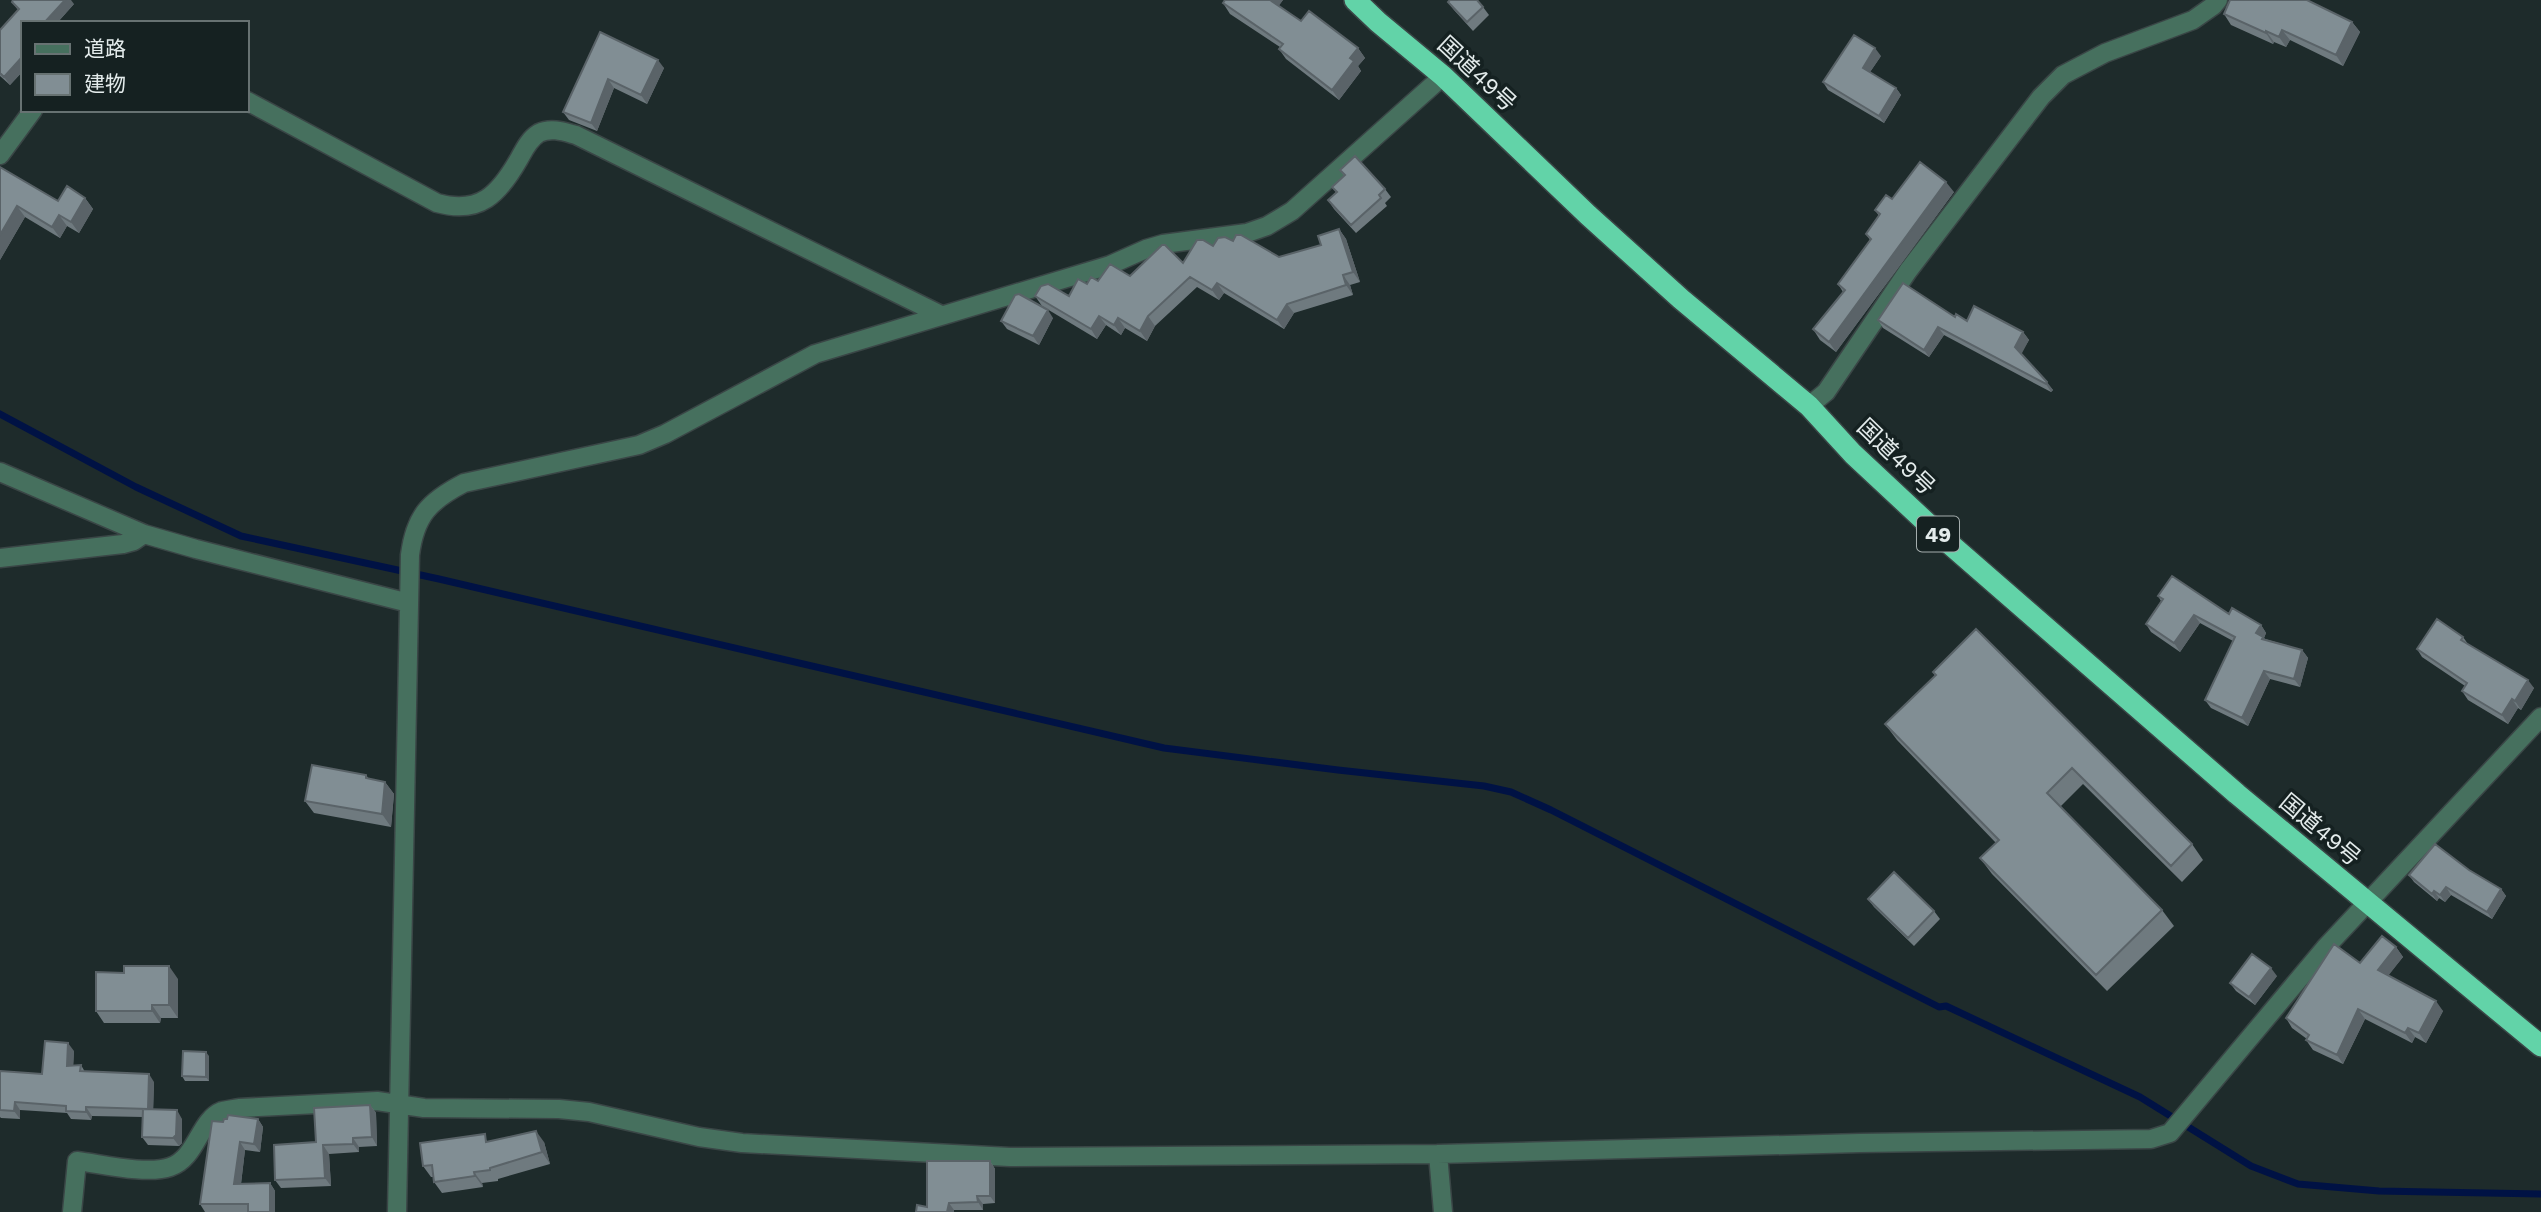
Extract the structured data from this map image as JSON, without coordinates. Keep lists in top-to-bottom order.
{
  "streets": {
    "highway": ["国道49号", "49"]
  },
  "legend": ["道路", "建物"]
}
